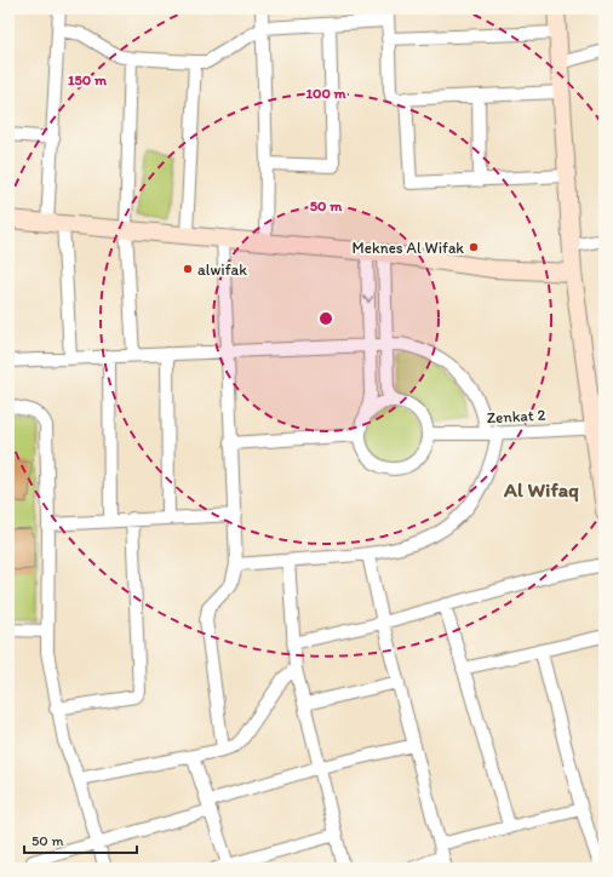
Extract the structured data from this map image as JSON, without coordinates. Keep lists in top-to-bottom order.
{
  "streets": {
    "street": ["Zenkat 2"]
  },
  "districts": ["Al Wifaq"],
  "places": ["Meknes Al Wifak", "alwifak"],
  "scale_bar": "50 m",
  "rings": ["150 m", "100 m", "50 m"]
}
